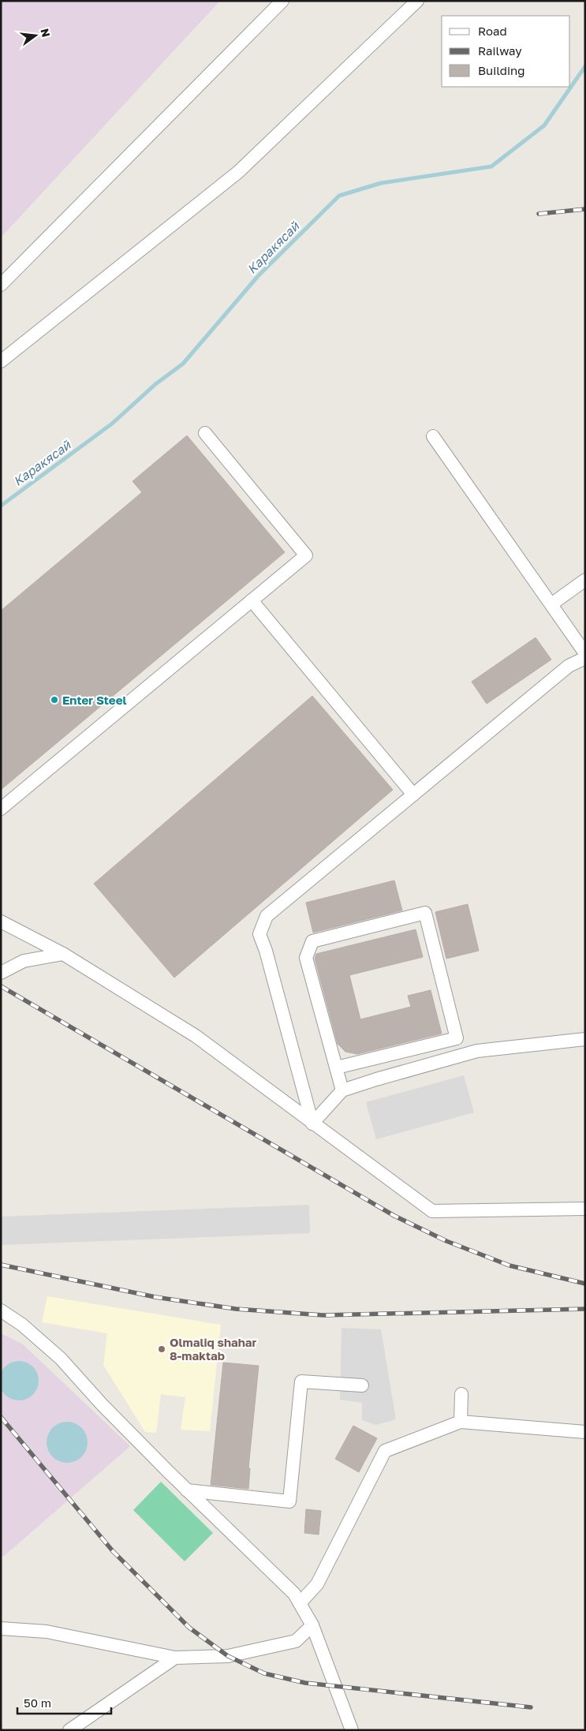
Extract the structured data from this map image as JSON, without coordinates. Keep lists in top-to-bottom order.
{
  "water": ["Каракясай"],
  "places": ["Enter Steel", "Olmaliq shahar 8-maktab"],
  "legend": ["Road", "Railway", "Building"],
  "scale_bar": "50 m",
  "north": "right"
}
